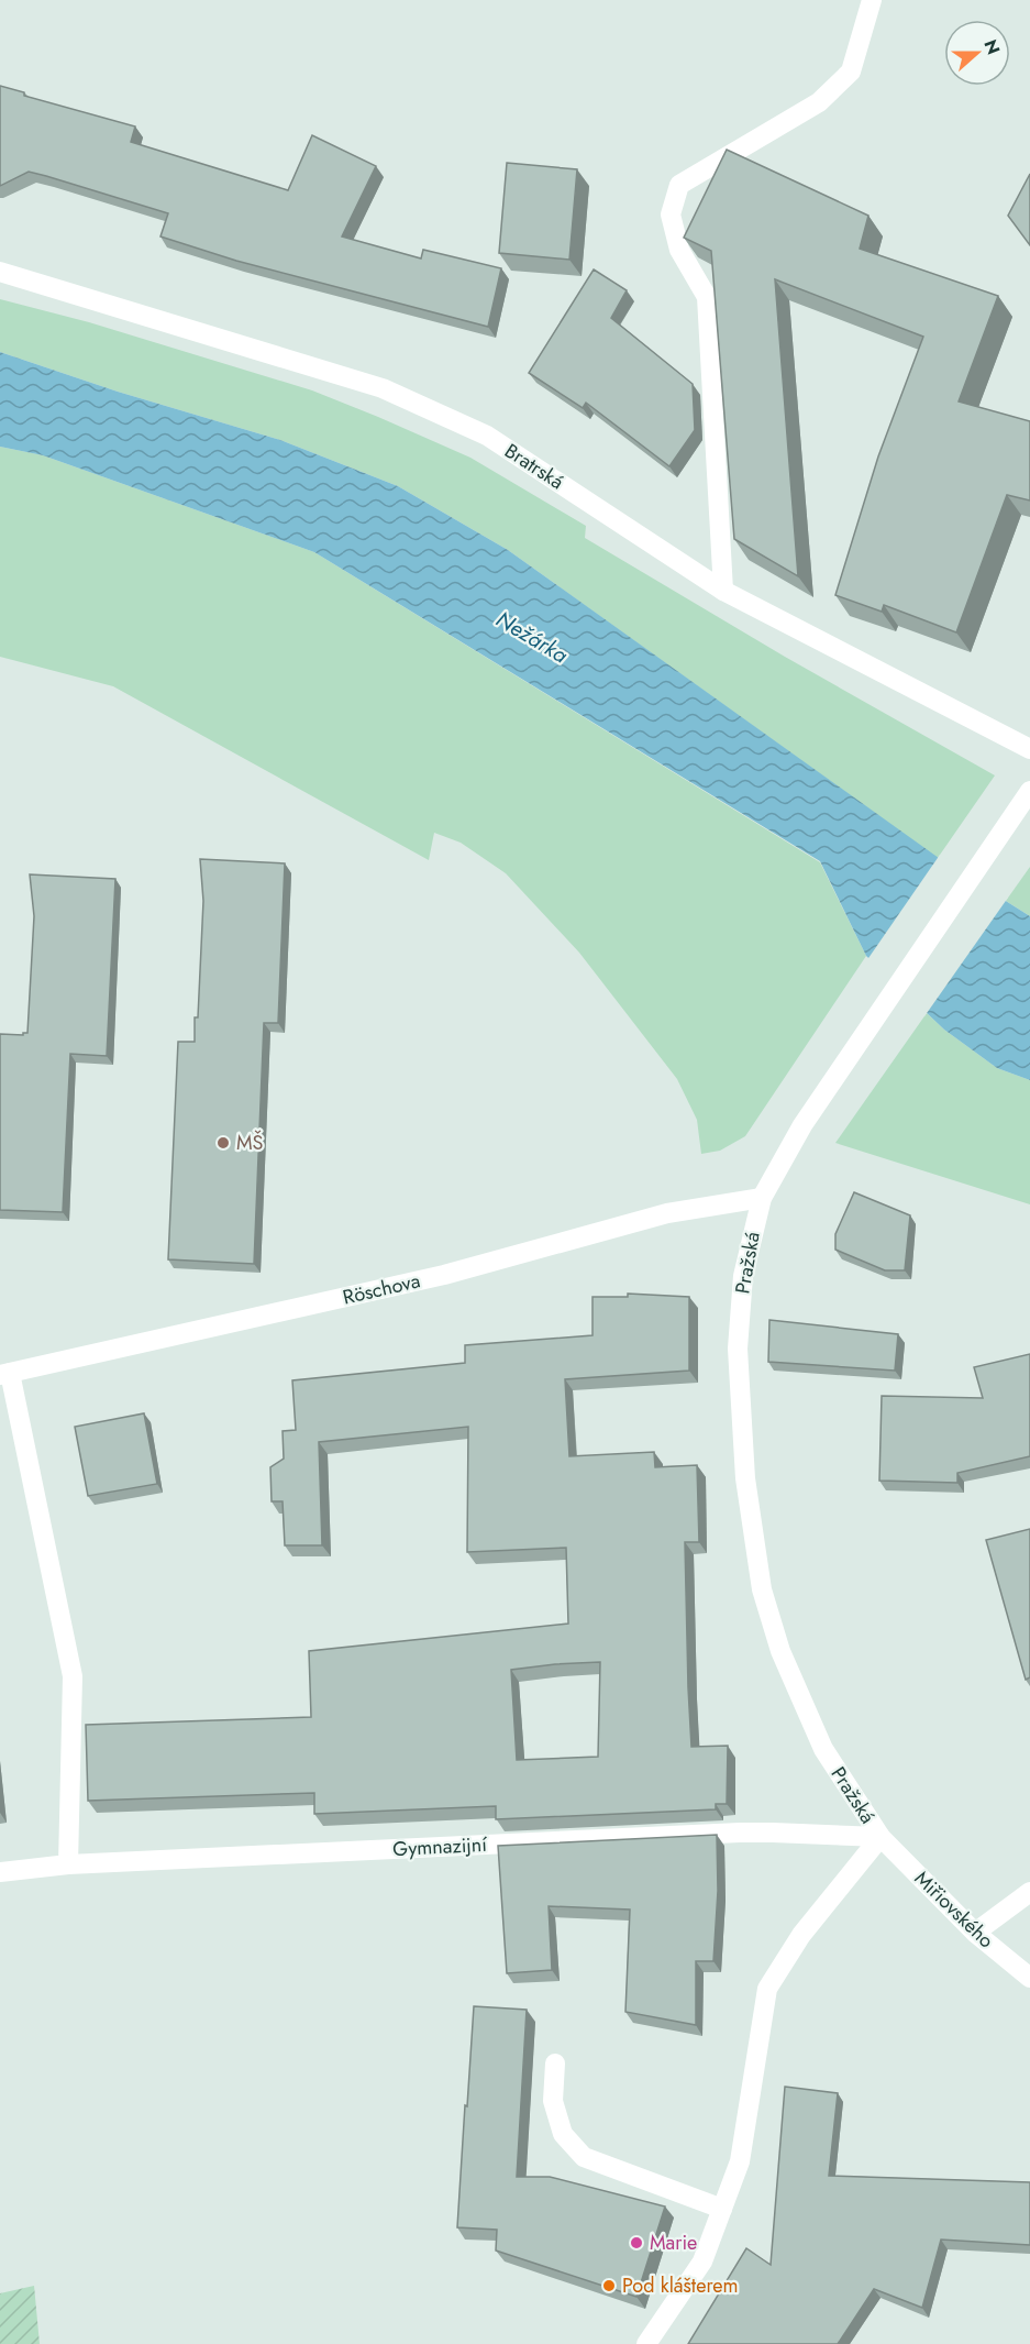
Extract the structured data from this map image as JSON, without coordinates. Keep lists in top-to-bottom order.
{
  "streets": {
    "street": [
      "Bratrská",
      "Pražská",
      "Röschova",
      "Gymnazijní",
      "Miřiovského"
    ]
  },
  "crossings": [
    ["Pražská", "Röschova"],
    ["Pražská", "Gymnazijní"],
    ["Pražská", "Miřiovského"],
    ["Gymnazijní", "Miřiovského"]
  ],
  "water": ["Nežárka"],
  "places": ["MŠ", "Marie", "Pod klášterem"],
  "north": "right"
}
